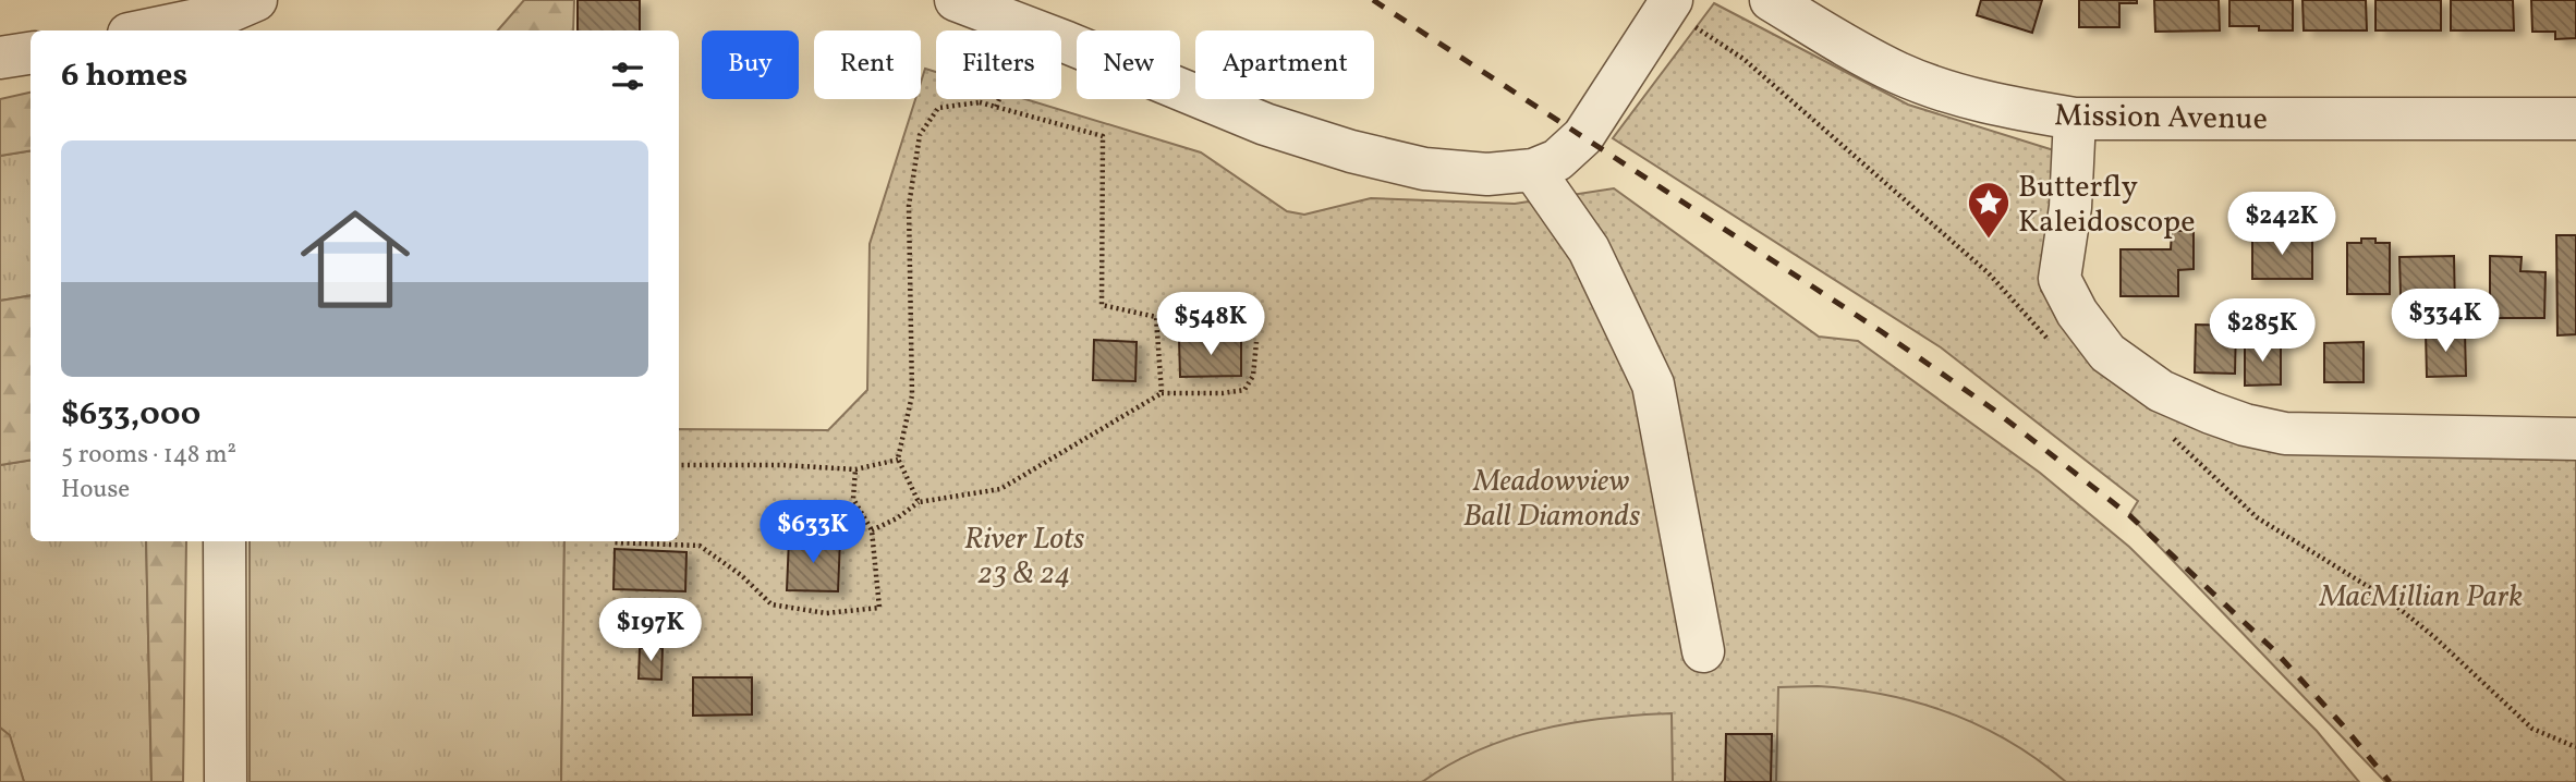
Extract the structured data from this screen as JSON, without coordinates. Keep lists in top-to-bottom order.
{
  "streets": {
    "street": ["Mission Avenue"]
  },
  "parks": ["Meadowview Ball Diamonds", "River Lots 23 & 24", "MacMillian Park"],
  "places": {
    "place": ["Butterfly Kaleidoscope"]
  },
  "page": {
    "chip": [
      "Buy",
      "Rent",
      "Filters",
      "New",
      "Apartment"
    ],
    "heading": "6 homes",
    "list": [
      {
        "name": "$633,000",
        "note": "5 rooms · 148 m² · House"
      }
    ],
    "price": [
      "$242K",
      "$334K",
      "$548K",
      "$285K",
      "$633K",
      "$197K"
    ]
  }
}
